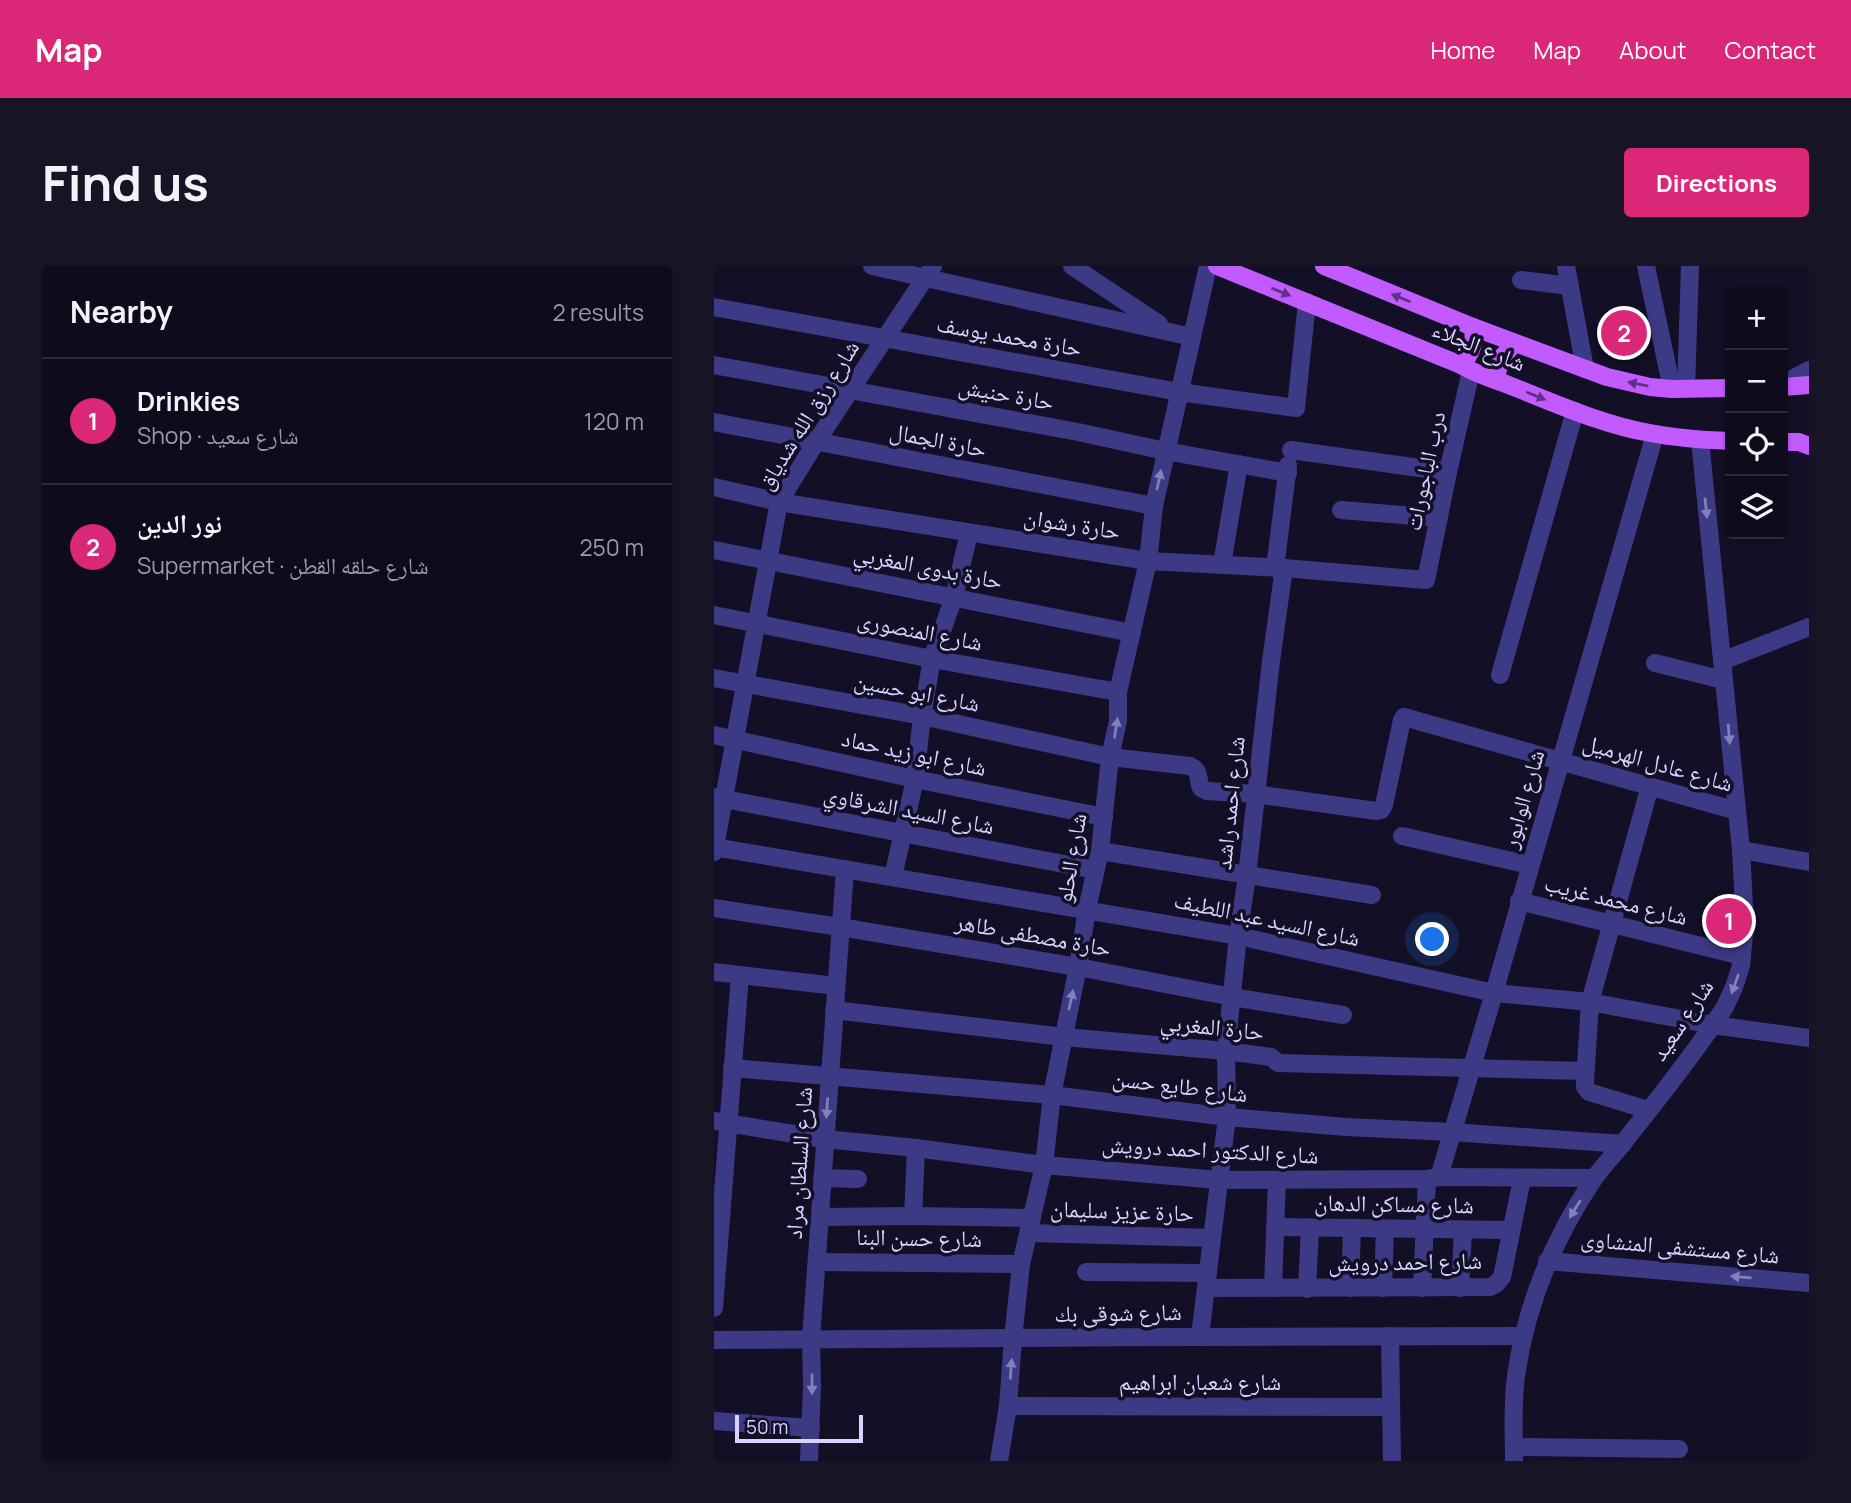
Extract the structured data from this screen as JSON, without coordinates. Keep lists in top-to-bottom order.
{
  "streets": {
    "main road": ["شارع الجلاء"],
    "street": [
      "حارة محمد يوسف",
      "حارة حنيش",
      "شارع رزق الله شدياق",
      "حارة الجمال",
      "درب الباجورات",
      "حارة رشوان",
      "حارة بدوى المغربي",
      "شارع المنصورى",
      "شارع ابو حسين",
      "شارع ابو زيد حماد",
      "شارع عادل الهرميل",
      "شارع الوابور",
      "شارع احمد راشد",
      "شارع السيد الشرقاوي",
      "شارع الحلو",
      "شارع محمد غريب",
      "شارع السيد عبد اللطيف",
      "حارة مصطفى طاهر",
      "شارع سعيد",
      "حارة المغربي",
      "شارع طايع حسن",
      "شارع الدكتور احمد درويش",
      "شارع السلطان مراد",
      "شارع مساكن الدهان",
      "حارة عزيز سليمان",
      "شارع حسن البنا",
      "شارع مستشفى المنشاوى",
      "شارع احمد درويش",
      "شارع شوقى بك",
      "شارع شعبان ابراهيم"
    ]
  },
  "crossings": [
    ["حارة محمد يوسف", "شارع الجلاء"],
    ["حارة محمد يوسف", "شارع رزق الله شدياق"],
    ["حارة محمد يوسف", "شارع الحلو"],
    ["شارع الجلاء", "درب الباجورات"],
    ["شارع الجلاء", "شارع الوابور"],
    ["شارع الجلاء", "شارع سعيد"],
    ["حارة حنيش", "شارع رزق الله شدياق"],
    ["حارة حنيش", "درب الباجورات"],
    ["حارة حنيش", "شارع احمد راشد"],
    ["حارة حنيش", "شارع الحلو"],
    ["شارع رزق الله شدياق", "حارة الجمال"],
    ["شارع رزق الله شدياق", "حارة رشوان"],
    ["شارع رزق الله شدياق", "حارة بدوى المغربي"],
    ["شارع رزق الله شدياق", "شارع المنصورى"],
    ["شارع رزق الله شدياق", "شارع ابو حسين"],
    ["شارع رزق الله شدياق", "شارع ابو زيد حماد"],
    ["شارع رزق الله شدياق", "شارع السيد الشرقاوي"],
    ["شارع رزق الله شدياق", "شارع السيد عبد اللطيف"],
    ["حارة الجمال", "شارع الحلو"],
    ["درب الباجورات", "حارة رشوان"],
    ["حارة رشوان", "شارع احمد راشد"],
    ["حارة رشوان", "شارع الحلو"],
    ["حارة بدوى المغربي", "شارع الحلو"],
    ["شارع المنصورى", "شارع الحلو"],
    ["شارع ابو حسين", "شارع عادل الهرميل"],
    ["شارع ابو حسين", "شارع احمد راشد"],
    ["شارع ابو حسين", "شارع الحلو"],
    ["شارع ابو زيد حماد", "شارع الحلو"],
    ["شارع عادل الهرميل", "شارع الوابور"],
    ["شارع عادل الهرميل", "شارع احمد راشد"],
    ["شارع عادل الهرميل", "شارع سعيد"],
    ["شارع الوابور", "شارع محمد غريب"],
    ["شارع الوابور", "شارع السيد عبد اللطيف"],
    ["شارع الوابور", "حارة المغربي"],
    ["شارع الوابور", "شارع طايع حسن"],
    ["شارع الوابور", "شارع الدكتور احمد درويش"],
    ["شارع الوابور", "شارع مساكن الدهان"],
    ["شارع الوابور", "شارع احمد درويش"],
    ["شارع احمد راشد", "شارع السيد عبد اللطيف"],
    ["شارع احمد راشد", "حارة مصطفى طاهر"],
    ["شارع احمد راشد", "حارة المغربي"],
    ["شارع احمد راشد", "شارع طايع حسن"],
    ["شارع احمد راشد", "شارع الدكتور احمد درويش"],
    ["شارع احمد راشد", "حارة عزيز سليمان"],
    ["شارع احمد راشد", "شارع احمد درويش"],
    ["شارع احمد راشد", "شارع شوقى بك"],
    ["شارع السيد الشرقاوي", "شارع الحلو"],
    ["شارع الحلو", "شارع السيد عبد اللطيف"],
    ["شارع الحلو", "حارة مصطفى طاهر"],
    ["شارع الحلو", "حارة المغربي"],
    ["شارع الحلو", "شارع طايع حسن"],
    ["شارع الحلو", "شارع الدكتور احمد درويش"],
    ["شارع الحلو", "حارة عزيز سليمان"],
    ["شارع الحلو", "شارع حسن البنا"],
    ["شارع الحلو", "شارع شوقى بك"],
    ["شارع الحلو", "شارع شعبان ابراهيم"],
    ["شارع محمد غريب", "شارع سعيد"],
    ["شارع السيد عبد اللطيف", "شارع سعيد"],
    ["شارع السيد عبد اللطيف", "شارع السلطان مراد"],
    ["حارة مصطفى طاهر", "شارع السلطان مراد"],
    ["شارع سعيد", "شارع طايع حسن"],
    ["شارع سعيد", "شارع الدكتور احمد درويش"],
    ["شارع سعيد", "شارع مستشفى المنشاوى"],
    ["شارع سعيد", "شارع شوقى بك"],
    ["حارة المغربي", "شارع السلطان مراد"],
    ["شارع طايع حسن", "شارع السلطان مراد"],
    ["شارع الدكتور احمد درويش", "شارع السلطان مراد"],
    ["شارع الدكتور احمد درويش", "شارع احمد درويش"],
    ["شارع السلطان مراد", "حارة عزيز سليمان"],
    ["شارع السلطان مراد", "شارع حسن البنا"],
    ["شارع السلطان مراد", "شارع شوقى بك"],
    ["شارع مساكن الدهان", "شارع احمد درويش"]
  ],
  "one_way": ["شارع سعيد", "شارع مستشفى المنشاوى"],
  "scale_bar": "50 m",
  "page": {
    "header": "Map",
    "nav": [
      "Home",
      "Map",
      "About",
      "Contact"
    ],
    "buttons": "Directions",
    "title": "Find us",
    "heading": ["Nearby", "2 results"],
    "map_buttons": ["+", "−"],
    "pins": ["2", "1"],
    "list": [
      {
        "mark": "1",
        "name": "Drinkies",
        "note": "Shop · شارع سعيد",
        "value": "120 m"
      },
      {
        "mark": "2",
        "name": "نور الدين",
        "note": "Supermarket · شارع حلقه القطن",
        "value": "250 m"
      }
    ],
    "scale": "50 m"
  }
}
